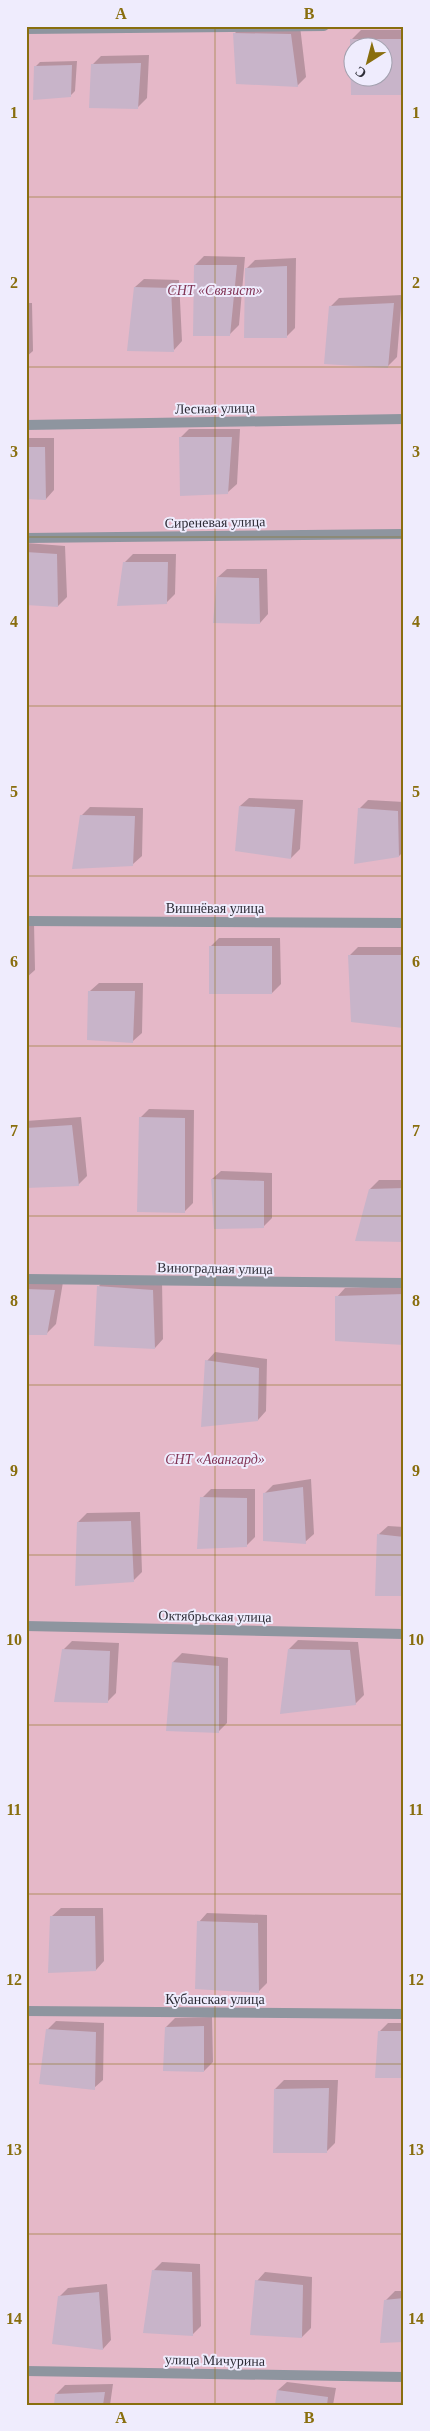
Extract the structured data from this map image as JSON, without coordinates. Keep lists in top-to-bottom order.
{
  "streets": {
    "street": [
      "Лесная улица",
      "Сиреневая улица",
      "Вишнёвая улица",
      "Виноградная улица",
      "Октябрьская улица",
      "Кубанская улица",
      "улица Мичурина"
    ]
  },
  "parks": ["СНТ «Связист»", "СНТ «Авангард»"],
  "north": "bottom left",
  "grid": {
    "columns": ["A", "B"],
    "rows": [
      "1",
      "2",
      "3",
      "4",
      "5",
      "6",
      "7",
      "8",
      "9",
      "10",
      "11",
      "12",
      "13",
      "14"
    ]
  }
}
